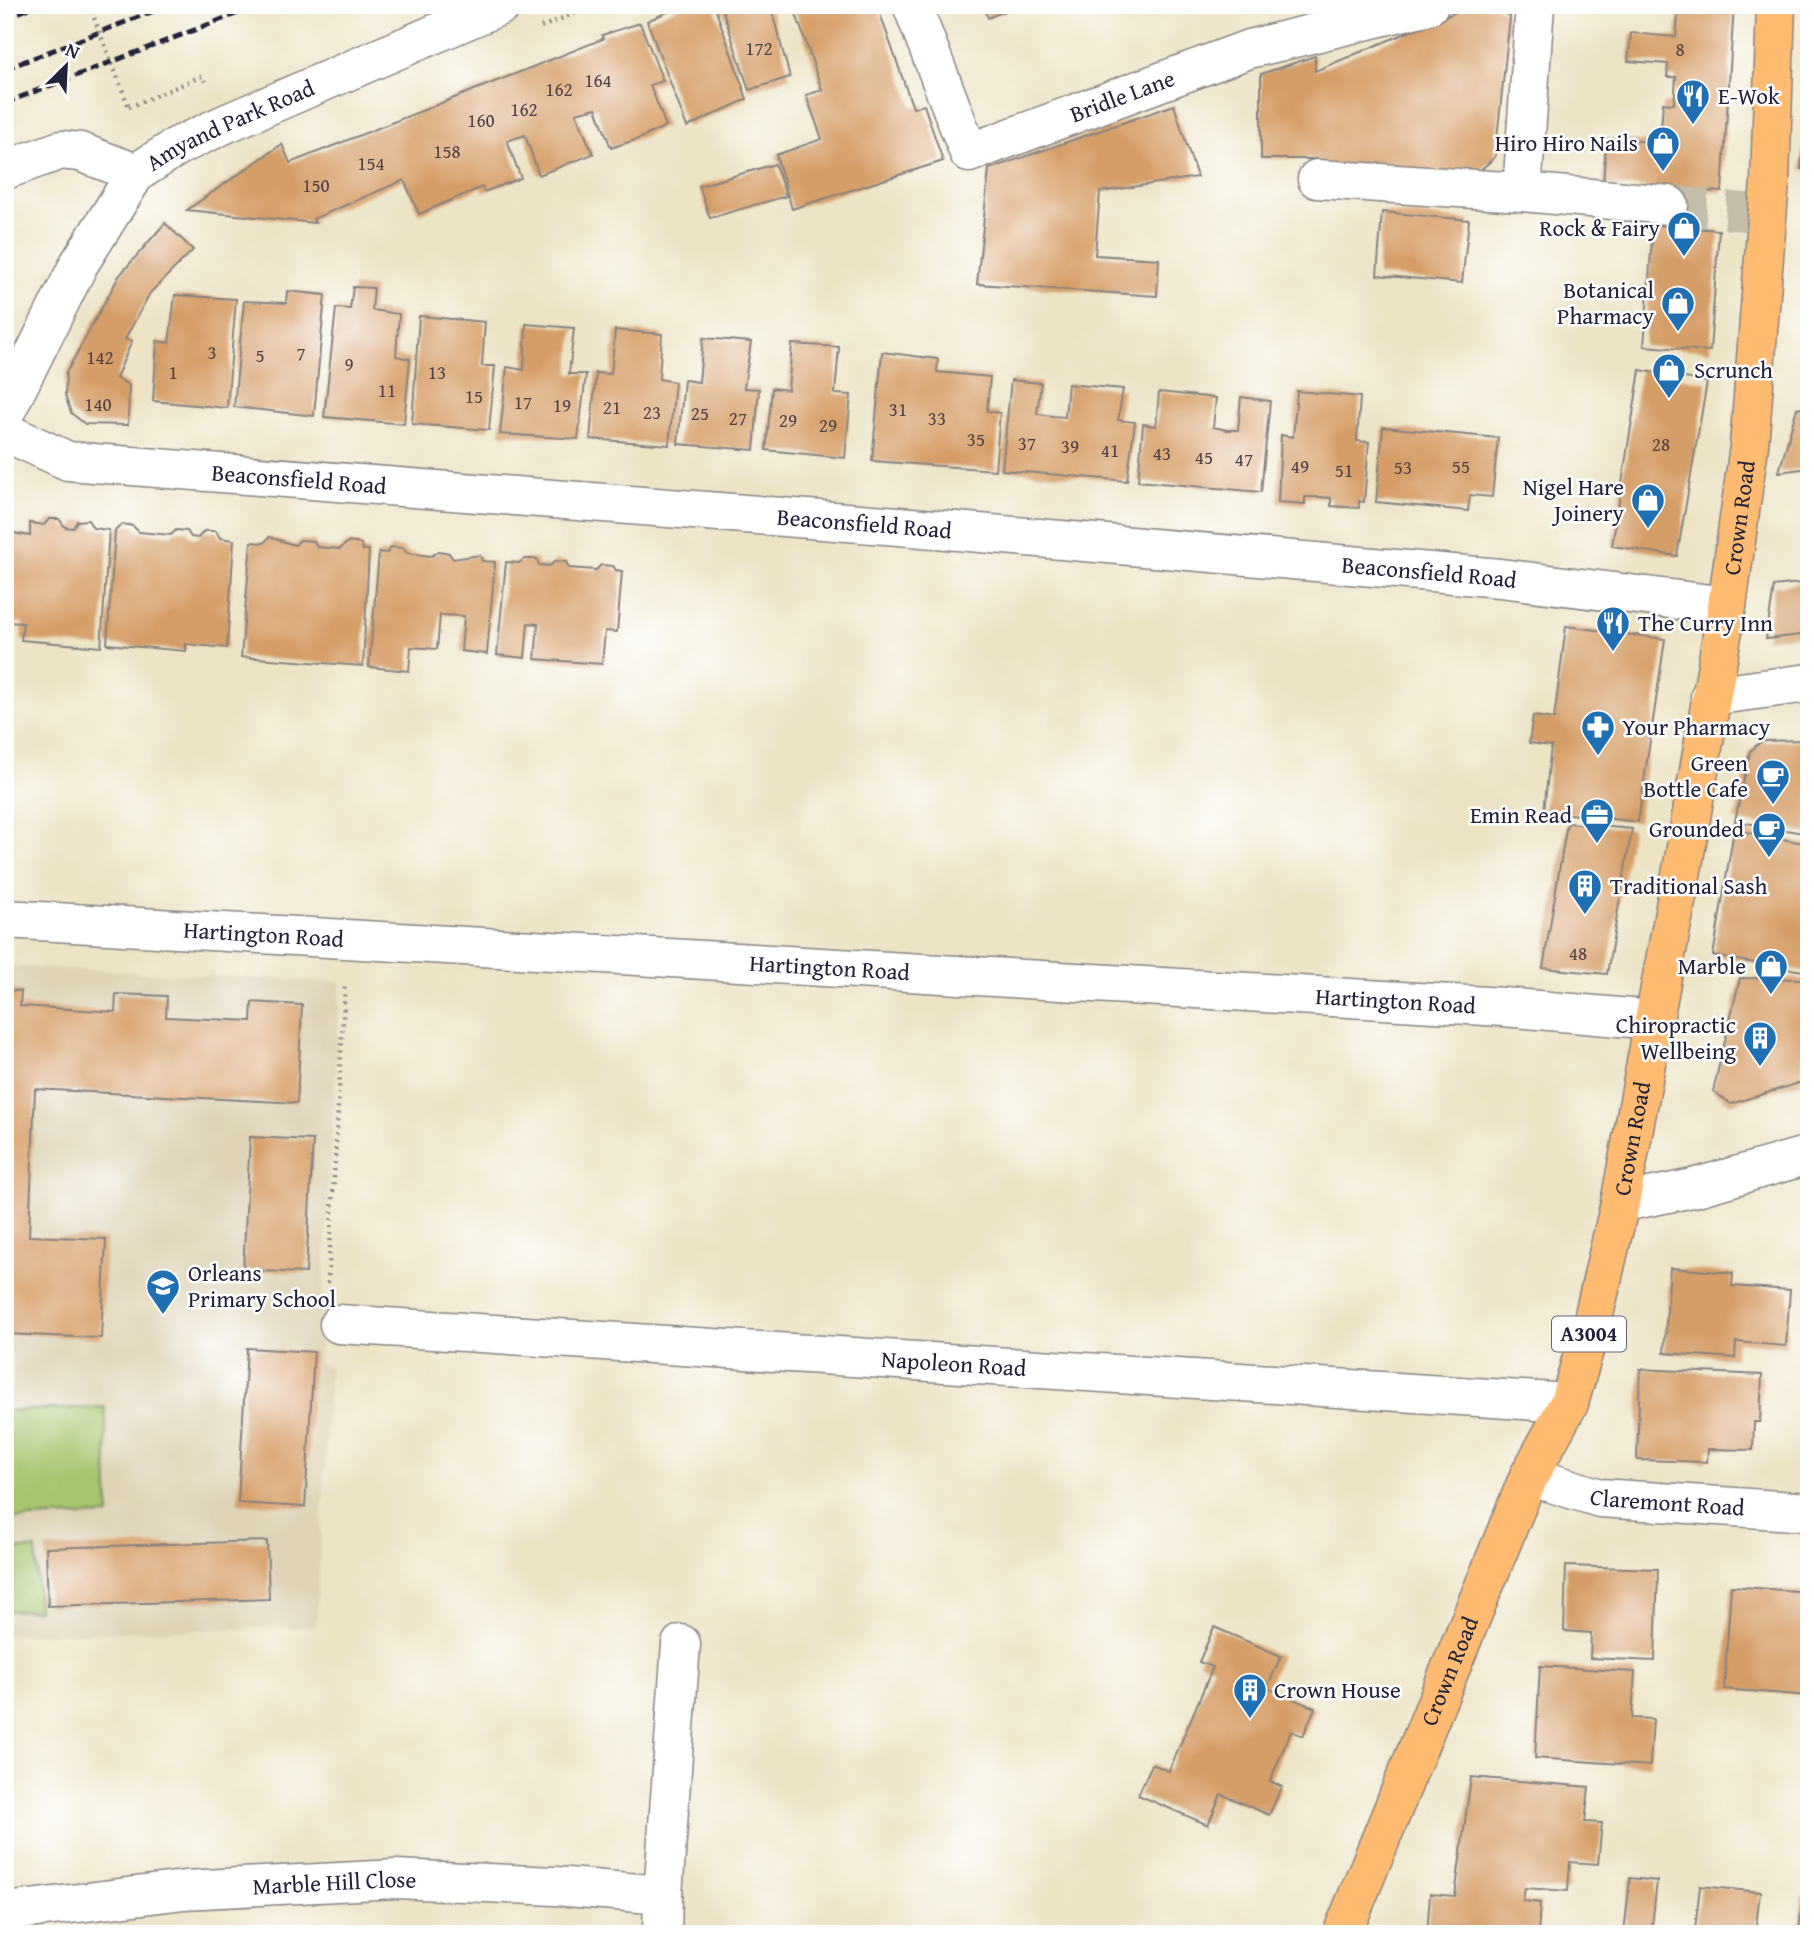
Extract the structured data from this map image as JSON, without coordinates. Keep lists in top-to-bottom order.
{
  "streets": {
    "main road": ["Crown Road", "A3004"],
    "street": [
      "Bridle Lane",
      "Amyand Park Road",
      "Beaconsfield Road",
      "Hartington Road",
      "Napoleon Road",
      "Claremont Road",
      "Marble Hill Close"
    ]
  },
  "crossings": [
    ["Beaconsfield Road", "Crown Road"],
    ["Crown Road", "Hartington Road"],
    ["Crown Road", "Napoleon Road"],
    ["Crown Road", "Claremont Road"]
  ],
  "places": {
    "restaurant": ["E-Wok", "The Curry Inn"],
    "shop": [
      "Hiro Hiro Nails",
      "Rock & Fairy",
      "Botanical Pharmacy",
      "Scrunch",
      "Nigel Hare Joinery",
      "Marble"
    ],
    "pharmacy": ["Your Pharmacy"],
    "cafe": ["Green Bottle Cafe", "Grounded"],
    "office": ["Emin Read"],
    "building": ["Traditional Sash", "Chiropractic Wellbeing", "Crown House"],
    "school or university": ["Orleans Primary School"]
  },
  "house_numbers": [
    "172",
    "8",
    "164",
    "162",
    "162",
    "160",
    "158",
    "154",
    "150",
    "3",
    "7",
    "5",
    "142",
    "9",
    "1",
    "13",
    "11",
    "15",
    "17",
    "140",
    "19",
    "21",
    "31",
    "23",
    "25",
    "27",
    "33",
    "29",
    "29",
    "35",
    "37",
    "28",
    "39",
    "41",
    "43",
    "45",
    "47",
    "49",
    "55",
    "53",
    "51",
    "48"
  ],
  "north": "top right"
}
